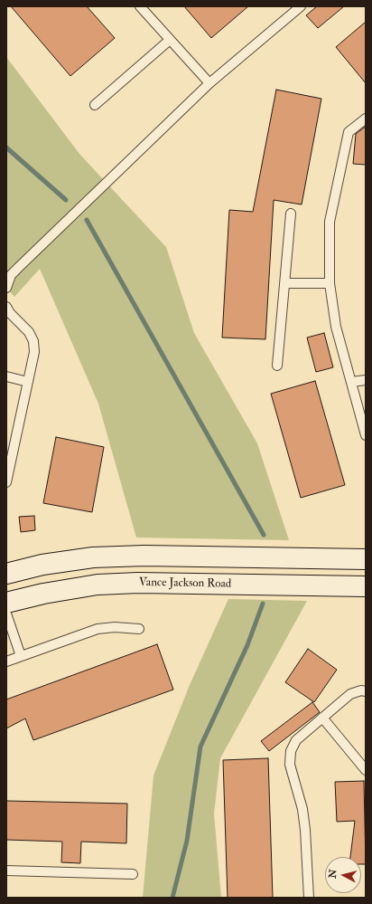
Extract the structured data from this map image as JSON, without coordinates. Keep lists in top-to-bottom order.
{
  "streets": {
    "main road": ["Vance Jackson Road"]
  },
  "north": "left"
}
